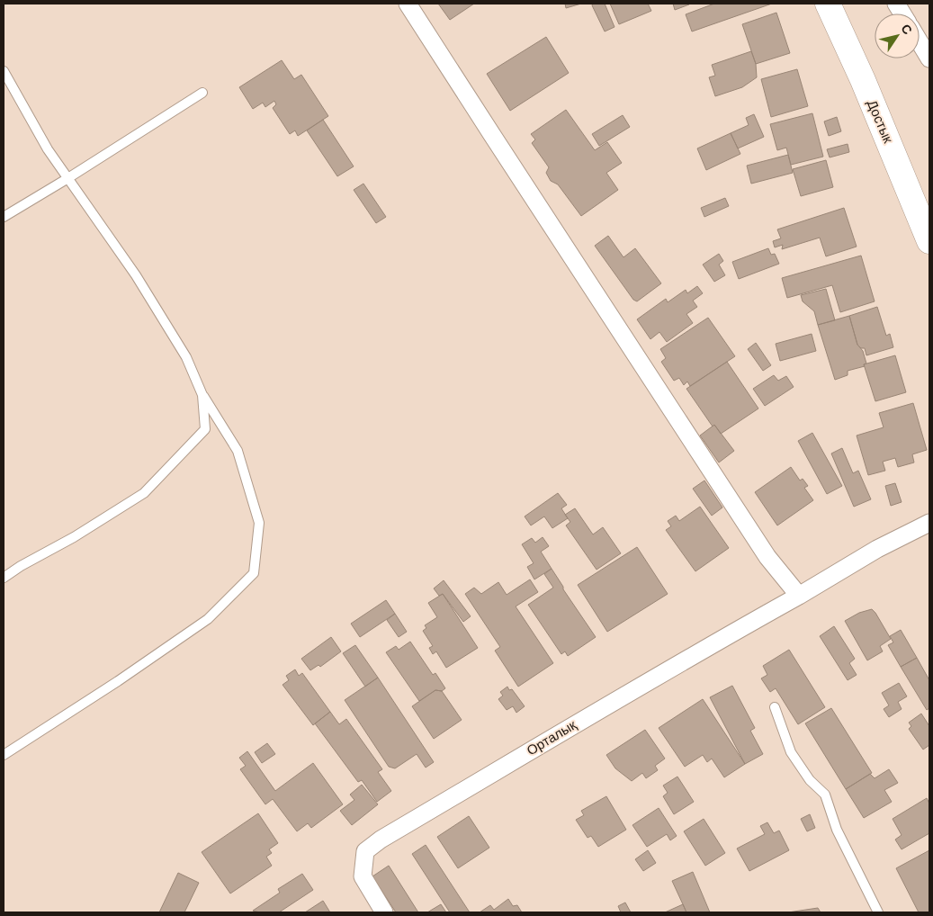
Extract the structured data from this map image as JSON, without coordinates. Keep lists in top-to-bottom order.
{
  "streets": {
    "street": ["Достык", "Орталық"]
  },
  "north": "top right"
}
